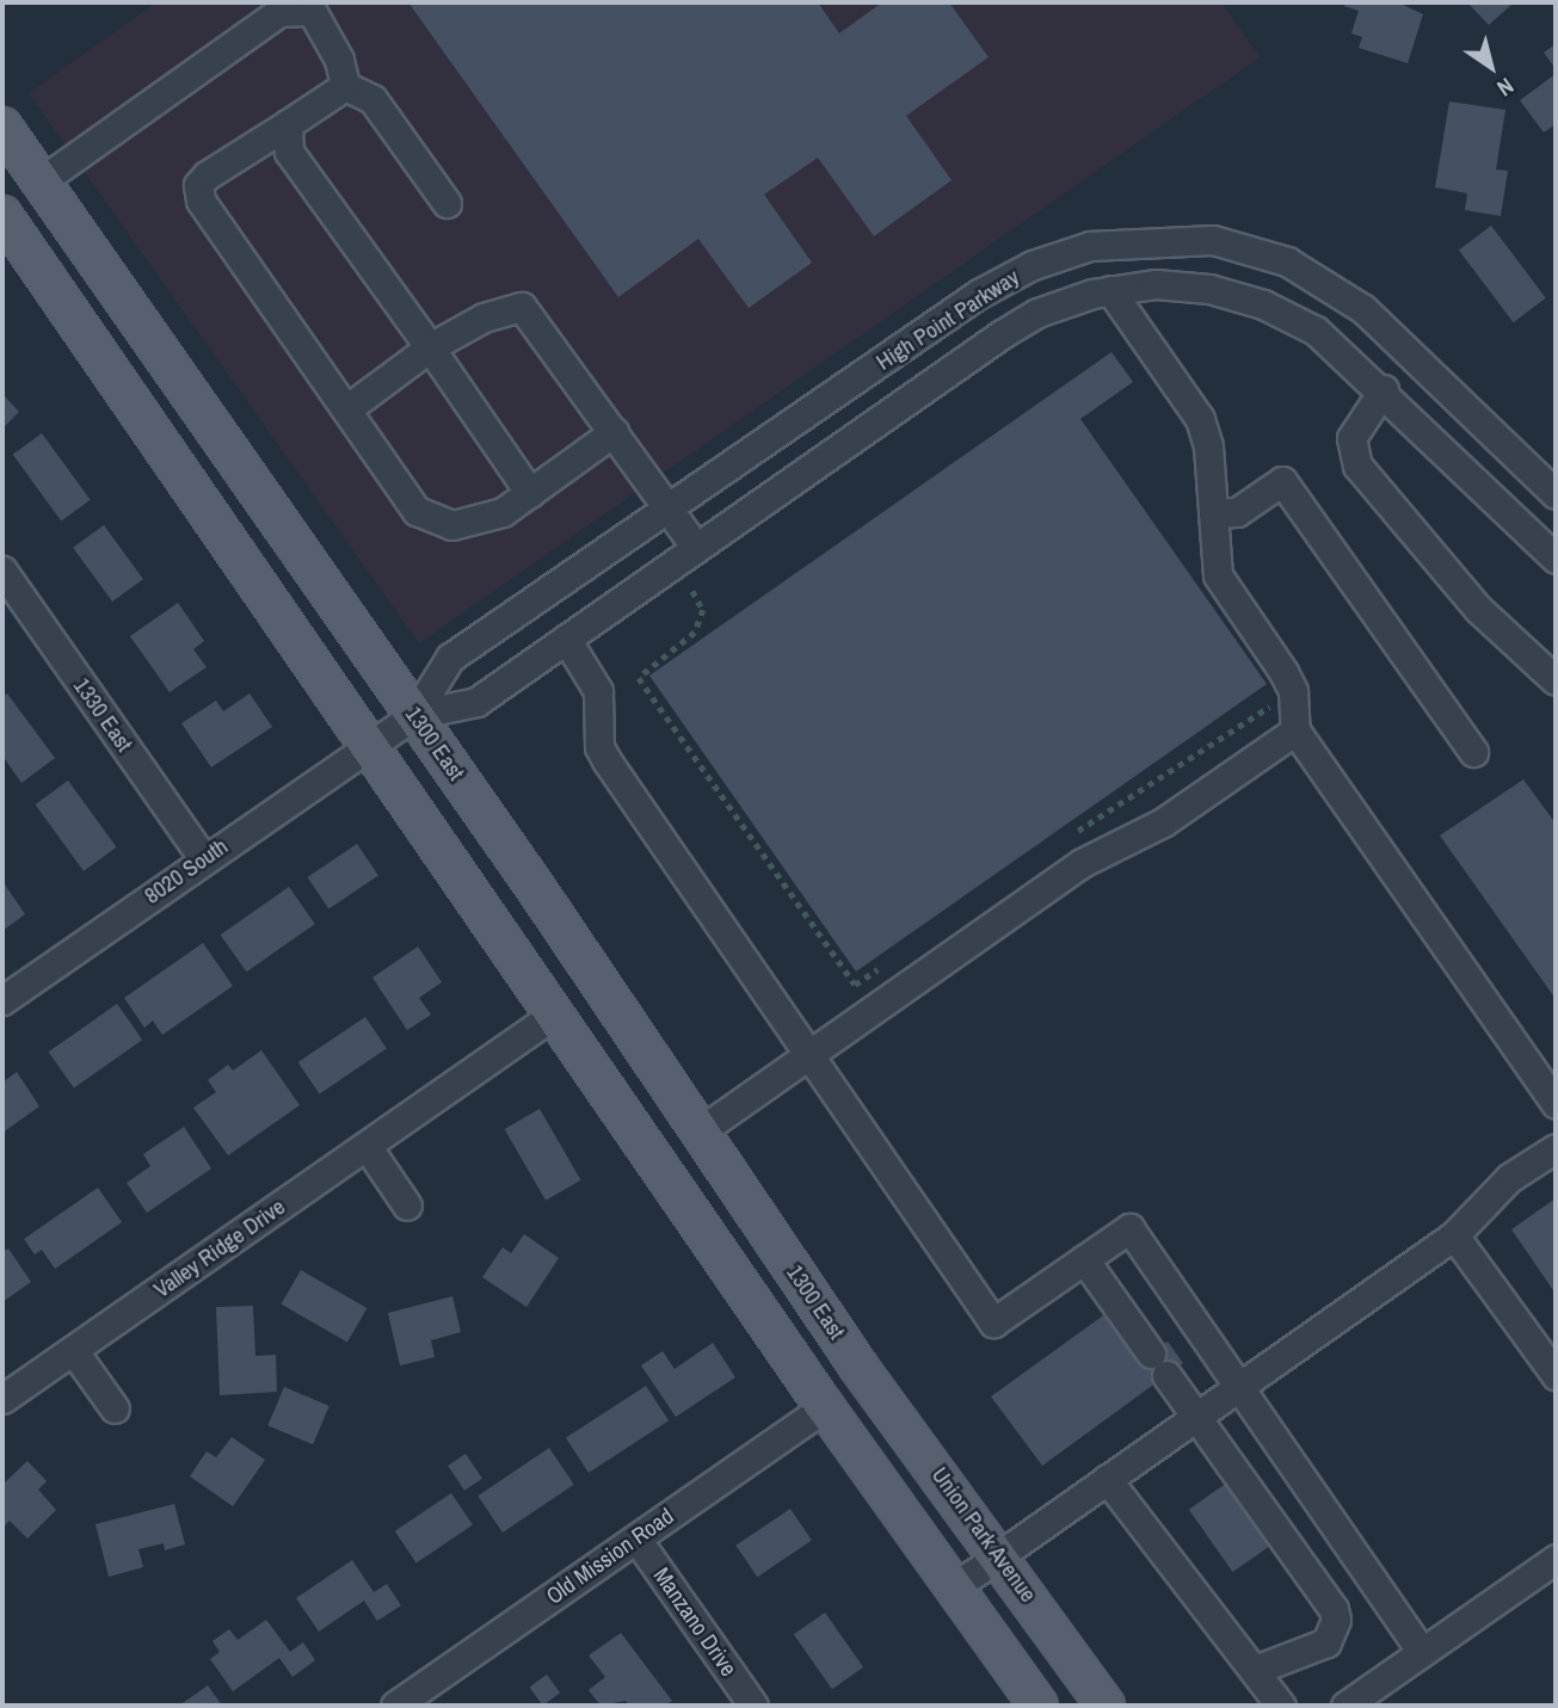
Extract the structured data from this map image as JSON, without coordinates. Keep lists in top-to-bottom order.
{
  "streets": {
    "main road": ["1300 East", "Union Park Avenue"],
    "street": [
      "High Point Parkway",
      "1330 East",
      "8020 South",
      "Valley Ridge Drive",
      "Old Mission Road",
      "Manzano Drive"
    ]
  },
  "crossings": [
    ["High Point Parkway", "1300 East"],
    ["High Point Parkway", "8020 South"],
    ["1330 East", "8020 South"],
    ["1300 East", "Union Park Avenue"],
    ["Old Mission Road", "Manzano Drive"]
  ],
  "north": "bottom right"
}
